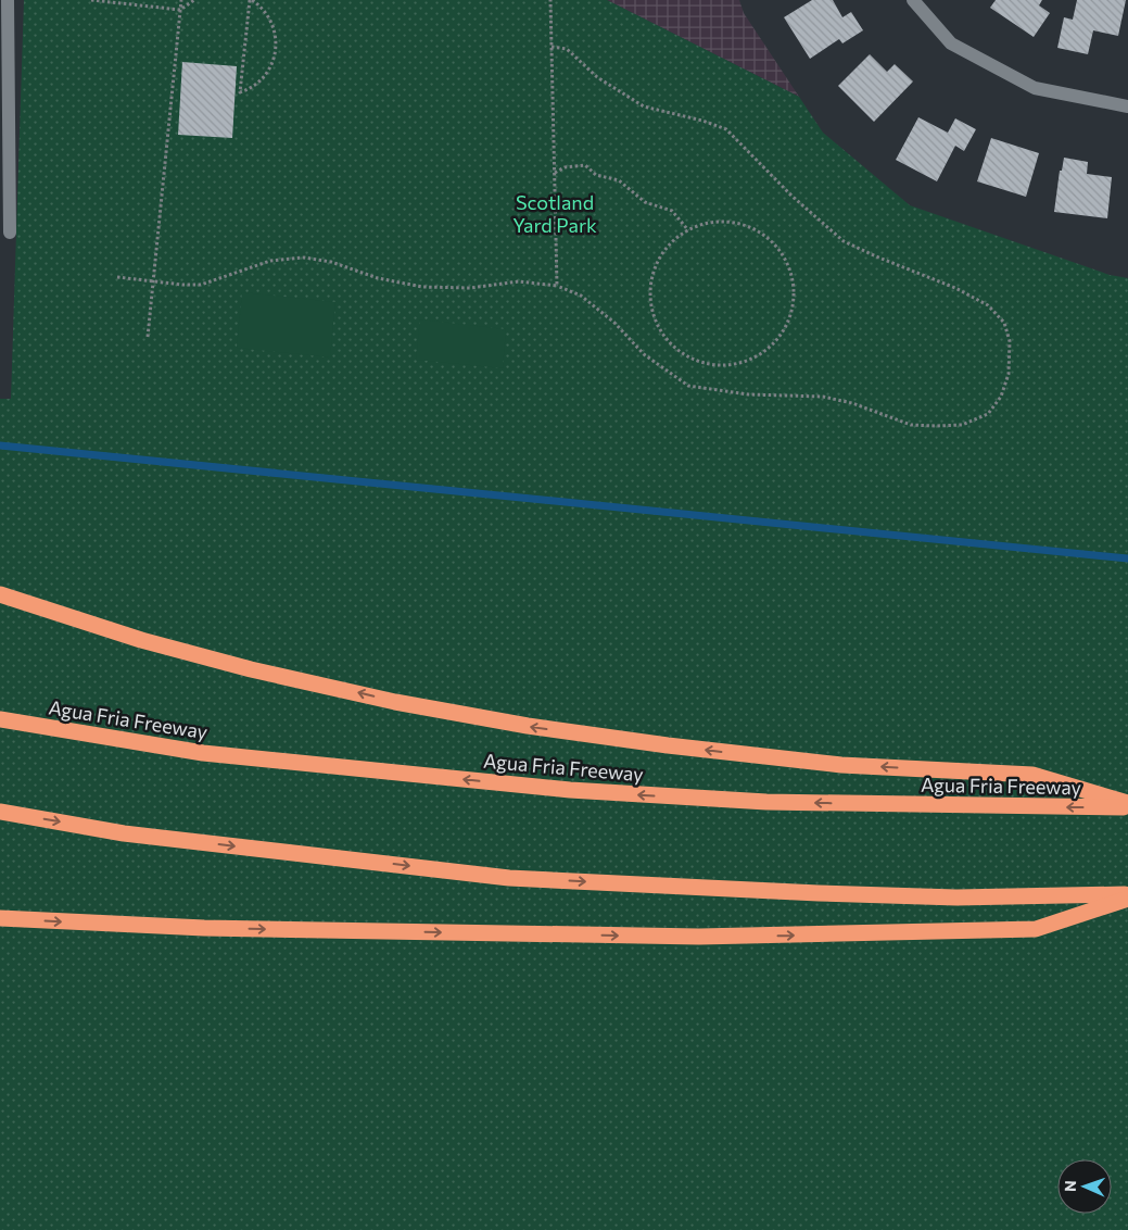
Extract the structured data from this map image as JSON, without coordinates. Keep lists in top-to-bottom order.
{
  "streets": {
    "highway": ["Agua Fria Freeway"]
  },
  "parks": ["Scotland Yard Park"],
  "north": "left"
}
